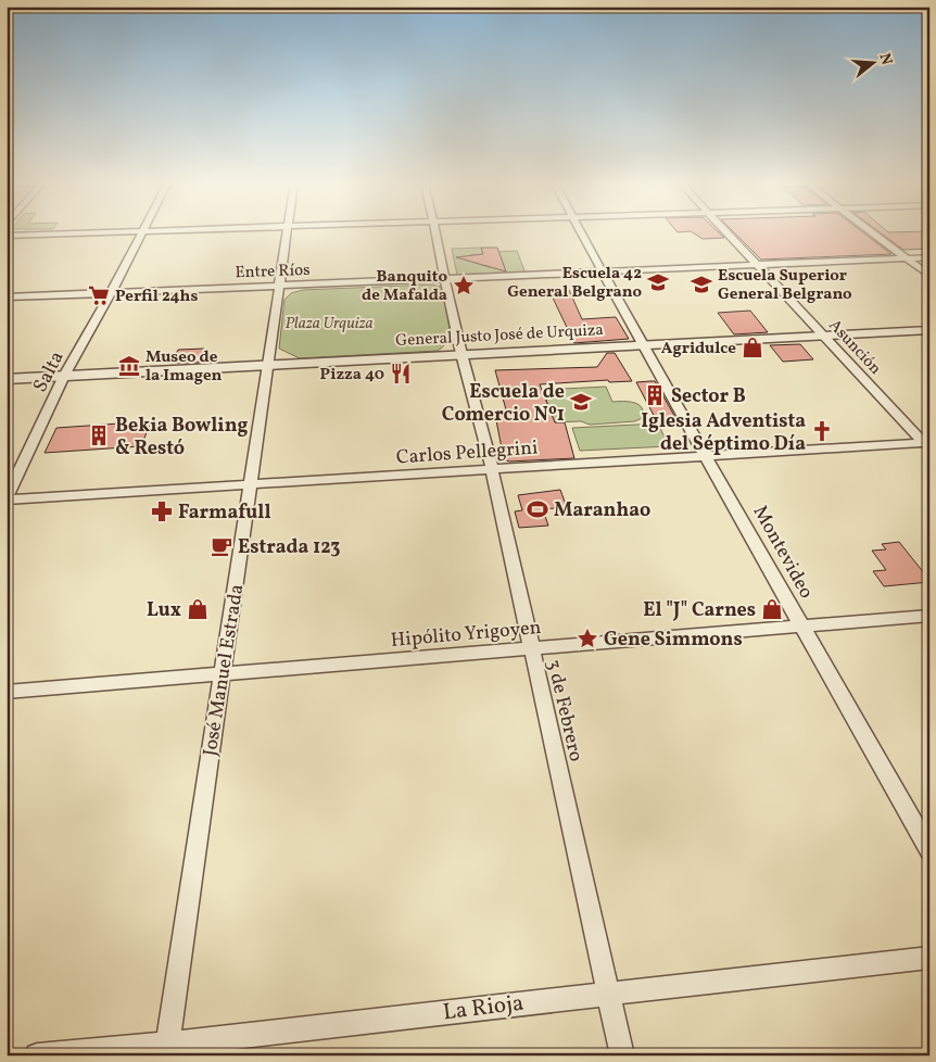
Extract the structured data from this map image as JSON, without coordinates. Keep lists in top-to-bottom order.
{
  "streets": {
    "street": [
      "Entre Ríos",
      "General Justo José de Urquiza",
      "Asunción",
      "Salta",
      "Carlos Pellegrini",
      "Montevideo",
      "Hipólito Yrigoyen",
      "José Manuel Estrada",
      "3 de Febrero",
      "La Rioja"
    ]
  },
  "crossings": [
    ["Entre Ríos", "Asunción"],
    ["Entre Ríos", "Salta"],
    ["Entre Ríos", "Montevideo"],
    ["Entre Ríos", "José Manuel Estrada"],
    ["Entre Ríos", "3 de Febrero"],
    ["General Justo José de Urquiza", "Asunción"],
    ["General Justo José de Urquiza", "Salta"],
    ["General Justo José de Urquiza", "Montevideo"],
    ["General Justo José de Urquiza", "José Manuel Estrada"],
    ["General Justo José de Urquiza", "3 de Febrero"],
    ["Asunción", "Carlos Pellegrini"],
    ["Salta", "Carlos Pellegrini"],
    ["Carlos Pellegrini", "Montevideo"],
    ["Carlos Pellegrini", "José Manuel Estrada"],
    ["Carlos Pellegrini", "3 de Febrero"],
    ["Montevideo", "Hipólito Yrigoyen"],
    ["Hipólito Yrigoyen", "José Manuel Estrada"],
    ["Hipólito Yrigoyen", "3 de Febrero"],
    ["José Manuel Estrada", "La Rioja"],
    ["3 de Febrero", "La Rioja"]
  ],
  "parks": ["Plaza Urquiza"],
  "places": {
    "school or university": ["Escuela 42 General Belgrano", "Escuela Superior General Belgrano", "Escuela de Comercio Nº1"],
    "place": ["Banquito de Mafalda", "Gene Simmons"],
    "supermarket": ["Perfil 24hs"],
    "shop": ["Agridulce", "Lux", "El \"J\" Carnes"],
    "museum": ["Museo de la Imagen"],
    "restaurant": ["Pizza 40"],
    "building": ["Sector B", "Bekia Bowling & Restó"],
    "church": ["Iglesia Adventista del Séptimo Día"],
    "sports": ["Maranhao"],
    "pharmacy": ["Farmafull"],
    "cafe": ["Estrada 123"]
  },
  "north": "right"
}
